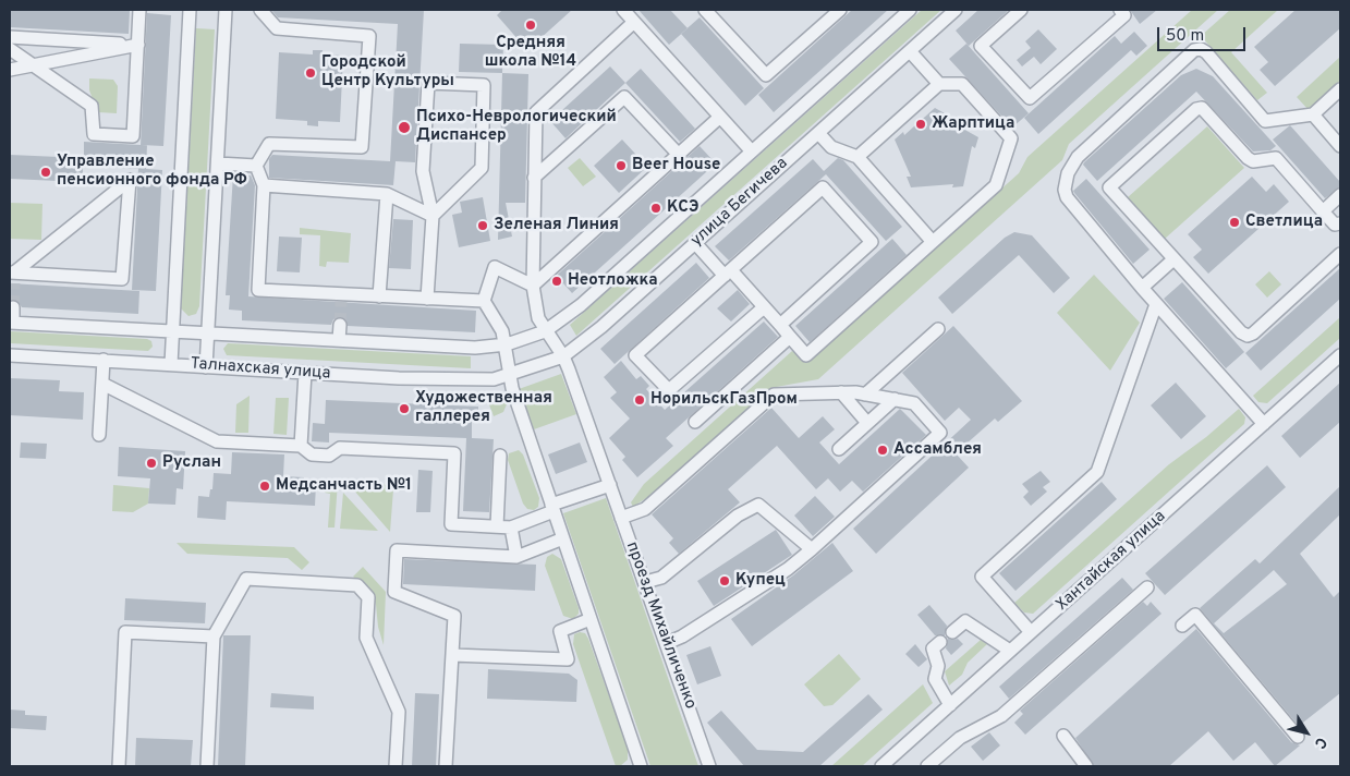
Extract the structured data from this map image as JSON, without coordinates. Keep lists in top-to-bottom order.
{
  "streets": {
    "street": [
      "улица Бегичева",
      "Талнахская улица",
      "Хантайская улица",
      "проезд Михайличенко"
    ]
  },
  "crossings": [
    ["улица Бегичева", "Талнахская улица"],
    ["улица Бегичева", "проезд Михайличенко"]
  ],
  "places": [
    "Средняя школа №14",
    "Городской Центр Культуры",
    "Жарптица",
    "Психо-Неврологический Диспансер",
    "Beer House",
    "Управление пенсионного фонда РФ",
    "КСЭ",
    "Светлица",
    "Зеленая Линия",
    "Неотложка",
    "НорильскГазПром",
    "Художественная галлерея",
    "Ассамблея",
    "Руслан",
    "Медсанчасть №1",
    "Купец"
  ],
  "scale_bar": "50 m",
  "north": "bottom right"
}
